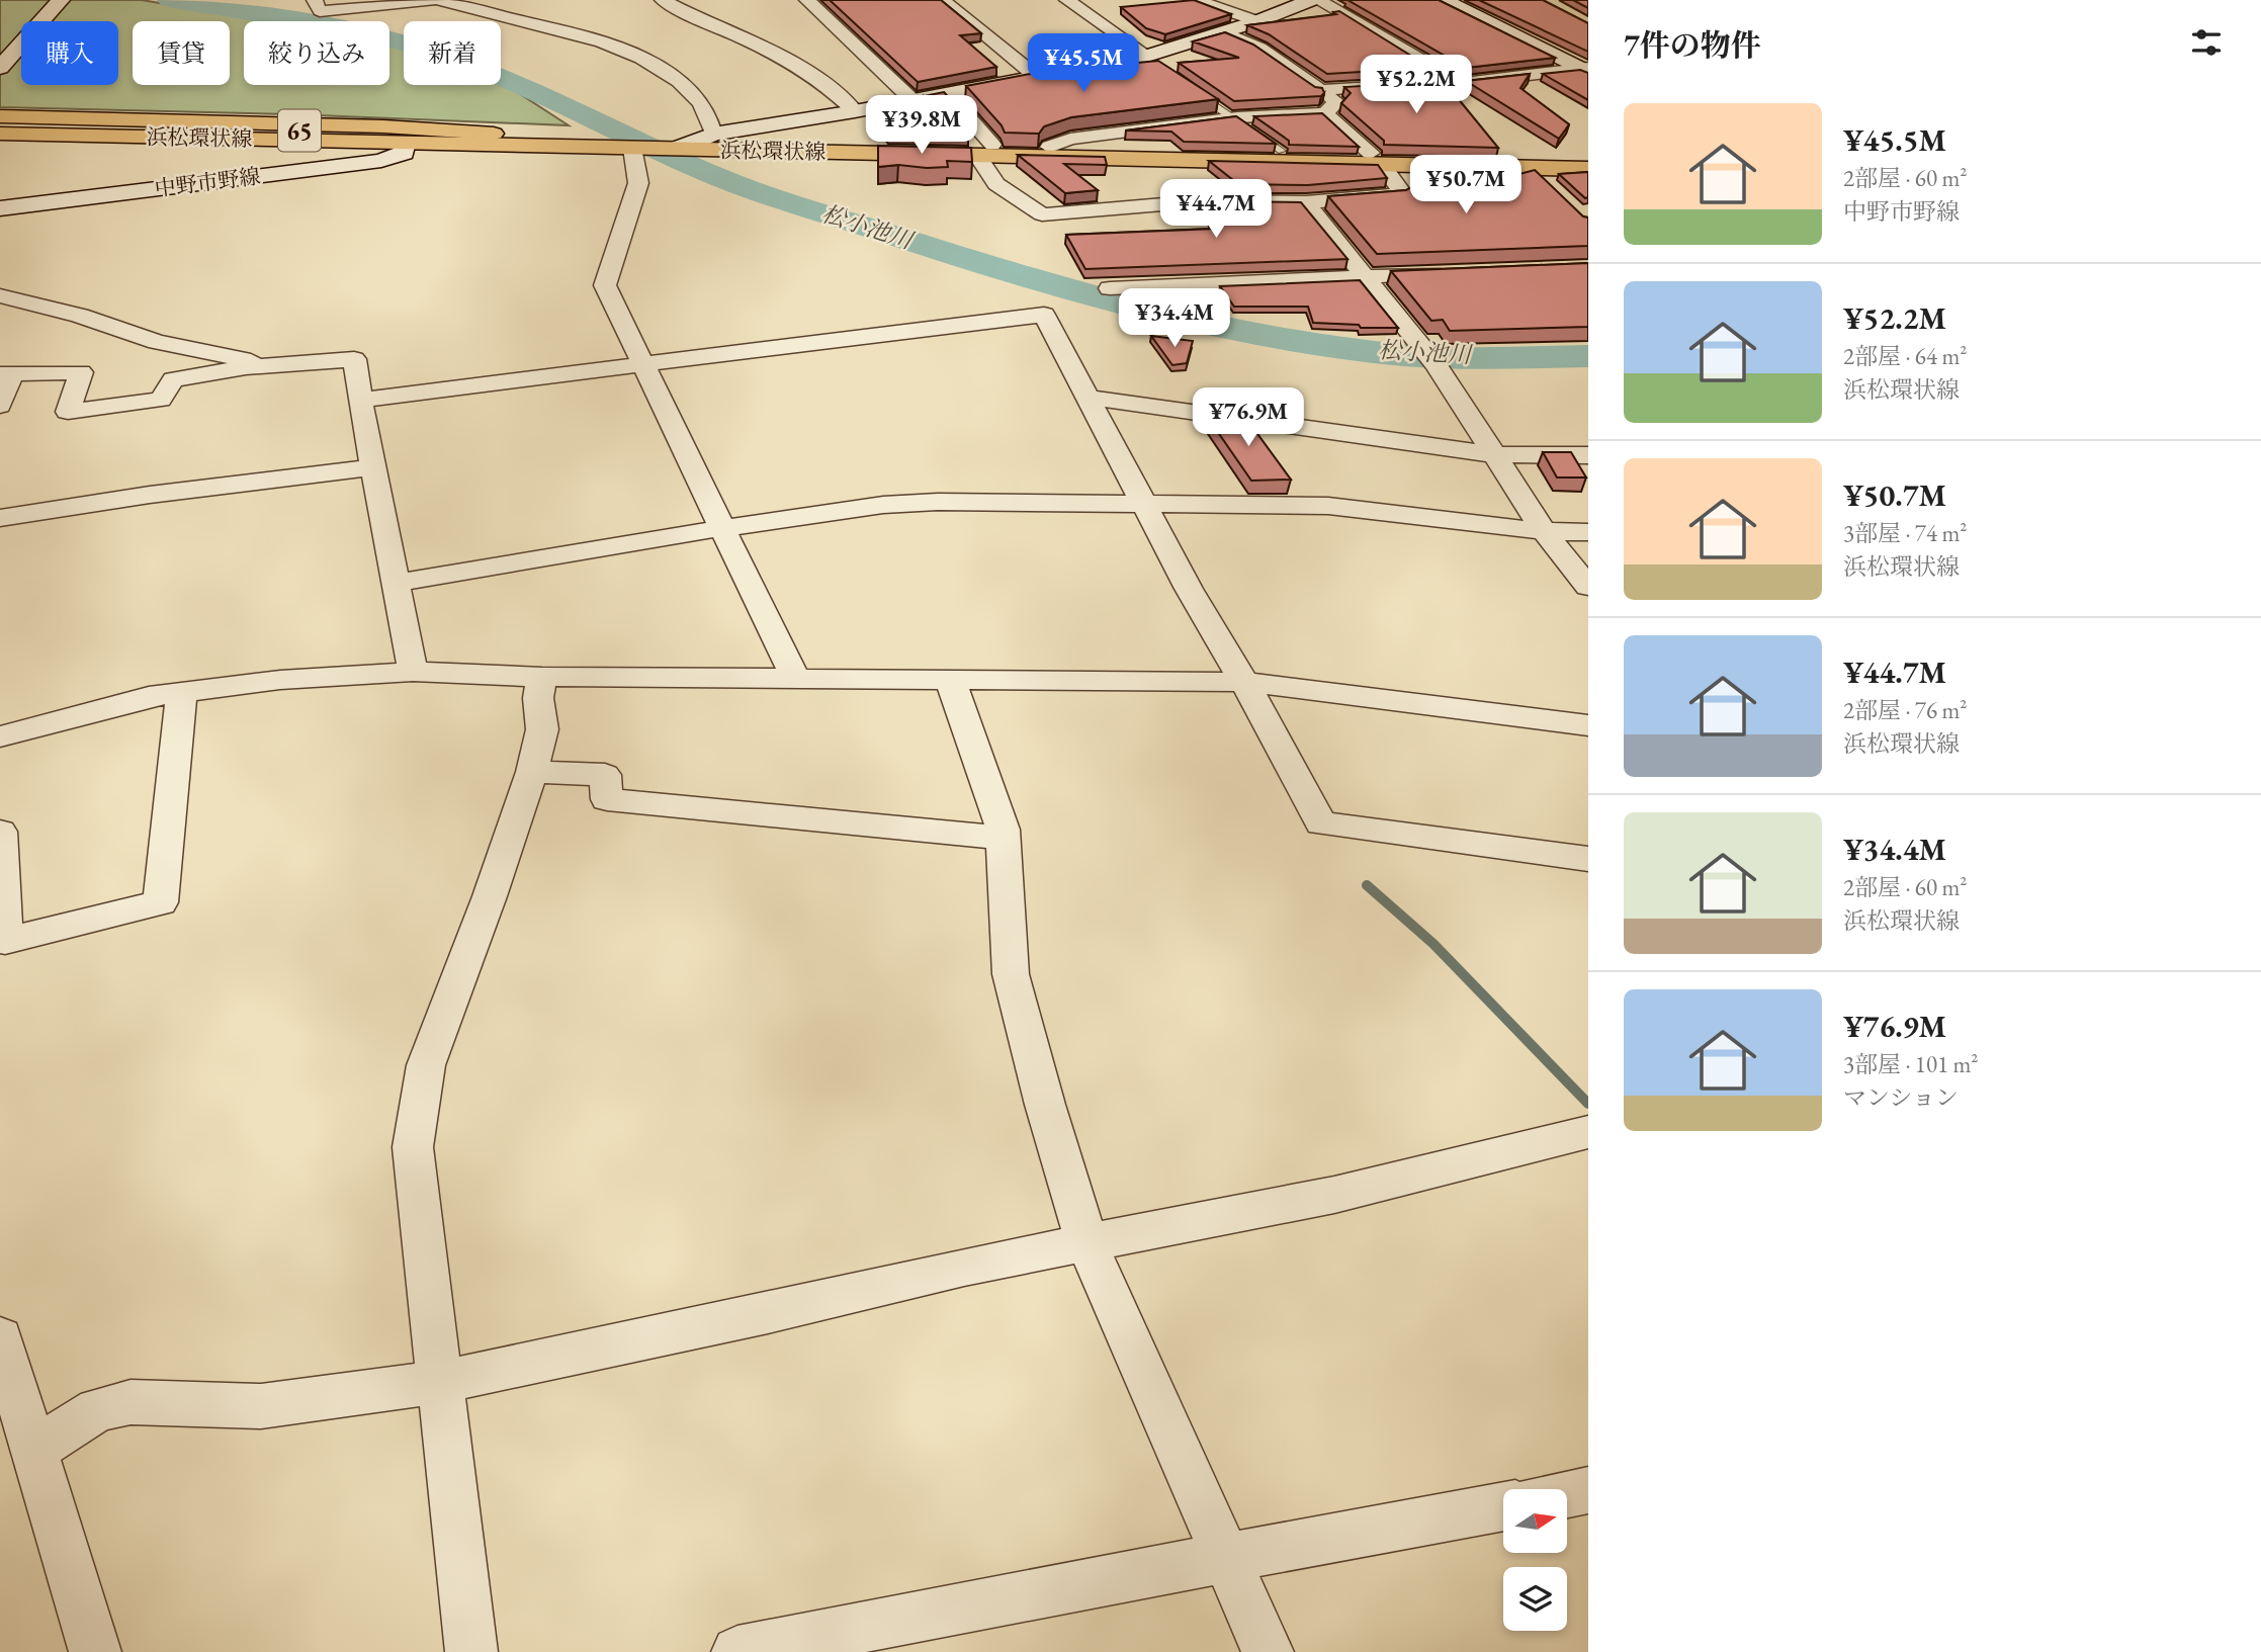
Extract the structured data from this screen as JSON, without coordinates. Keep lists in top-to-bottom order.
{
  "streets": {
    "main road": ["65", "浜松環状線", "中野市野線"]
  },
  "crossings": [
    ["65", "浜松環状線"],
    ["浜松環状線", "中野市野線"]
  ],
  "water": ["松小池川"],
  "north": "right",
  "page": {
    "heading": "7件の物件",
    "chip": [
      "購入",
      "賃貸",
      "絞り込み",
      "新着"
    ],
    "price": [
      "¥45.5M",
      "¥52.2M",
      "¥39.8M",
      "¥50.7M",
      "¥44.7M",
      "¥34.4M",
      "¥76.9M"
    ],
    "list": [
      {
        "name": "¥45.5M",
        "note": "2部屋 · 60 m² · 中野市野線"
      },
      {
        "name": "¥52.2M",
        "note": "2部屋 · 64 m² · 浜松環状線"
      },
      {
        "name": "¥50.7M",
        "note": "3部屋 · 74 m² · 浜松環状線"
      },
      {
        "name": "¥44.7M",
        "note": "2部屋 · 76 m² · 浜松環状線"
      },
      {
        "name": "¥34.4M",
        "note": "2部屋 · 60 m² · 浜松環状線"
      },
      {
        "name": "¥76.9M",
        "note": "3部屋 · 101 m² · マンション"
      }
    ]
  }
}
